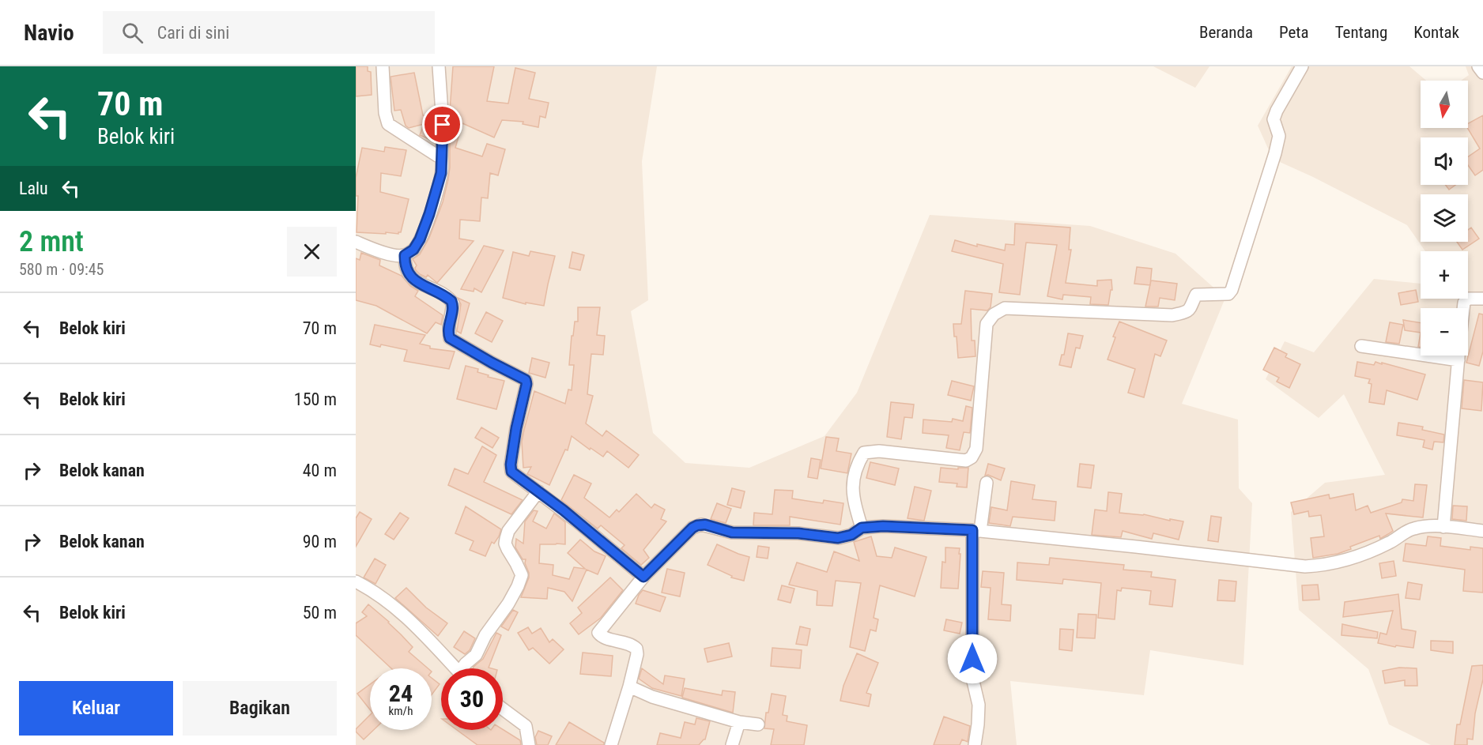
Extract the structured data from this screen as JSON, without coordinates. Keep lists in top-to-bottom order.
{
  "north": "bottom",
  "page": {
    "header": "Navio",
    "search": "Cari di sini",
    "nav": [
      "Beranda",
      "Peta",
      "Tentang",
      "Kontak"
    ],
    "turn": ["70 m", "Belok kiri"],
    "map_buttons": ["+", "−"],
    "then": "Lalu",
    "heading": ["2 mnt", "580 m · 09:45"],
    "list": [
      {
        "name": "Belok kiri",
        "value": "70 m"
      },
      {
        "name": "Belok kiri",
        "value": "150 m"
      },
      {
        "name": "Belok kanan",
        "value": "40 m"
      },
      {
        "name": "Belok kanan",
        "value": "90 m"
      },
      {
        "name": "Belok kiri",
        "value": "50 m"
      }
    ],
    "speed": "24 km/h",
    "limit": "30",
    "buttons": ["Keluar", "Bagikan"]
  }
}
